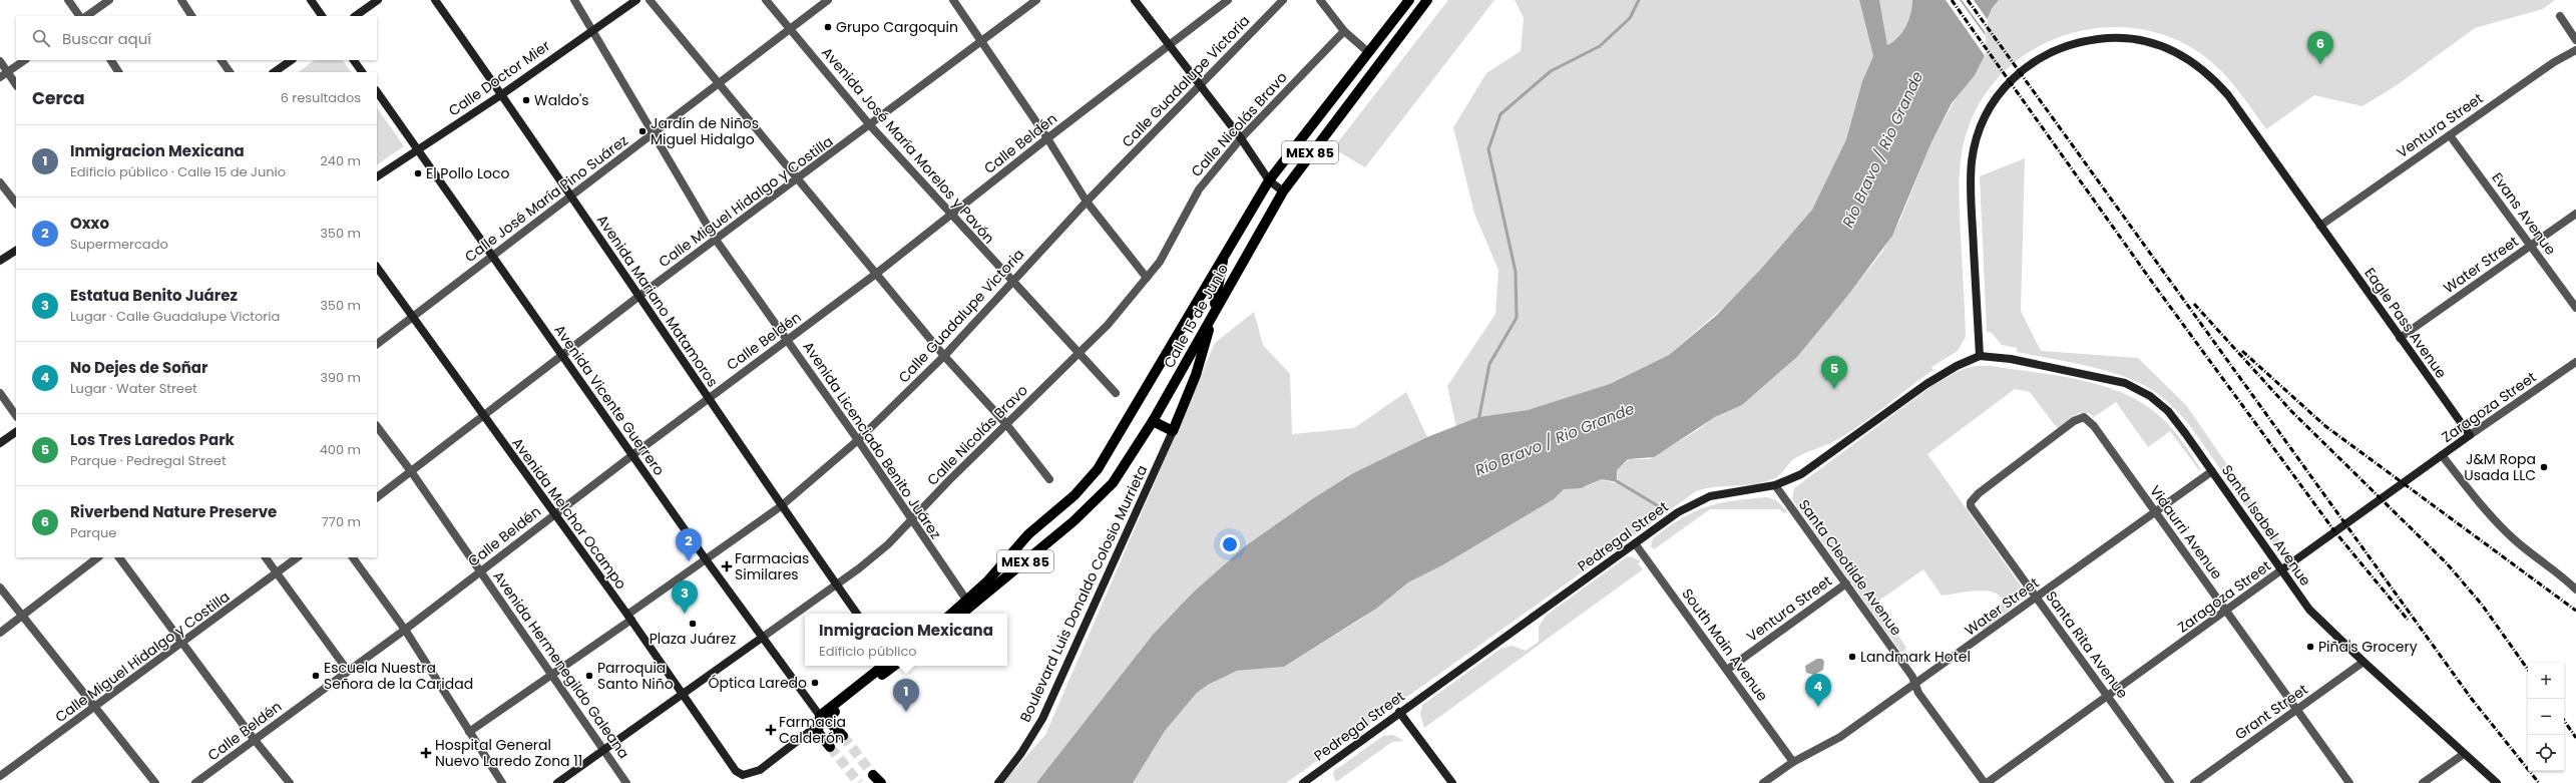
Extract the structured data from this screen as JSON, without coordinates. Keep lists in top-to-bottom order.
{
  "streets": {
    "main road": [
      "Calle Doctor Mier",
      "Calle Nicolás Bravo",
      "MEX 85",
      "Avenida Mariano Matamoros",
      "Calle 15 de Junio",
      "Eagle Pass Avenue",
      "Avenida Vicente Guerrero",
      "Zaragoza Street",
      "Avenida Melchor Ocampo",
      "Santa Isabel Avenue",
      "Pedregal Street",
      "Boulevard Luis Donaldo Colosio Murrieta"
    ],
    "street": [
      "Calle Guadalupe Victoria",
      "Ventura Street",
      "Calle Beldén",
      "Avenida José María Morelos y Pavón",
      "Calle José María Pino Suárez",
      "Calle Miguel Hidalgo y Costilla",
      "Evans Avenue",
      "Water Street",
      "Avenida Licenciado Benito Juárez",
      "Vidaurri Avenue",
      "Santa Cleotilde Avenue",
      "South Main Avenue",
      "Santa Rita Avenue",
      "Avenida Hermenegildo Galeana",
      "Grant Street"
    ]
  },
  "crossings": [
    ["Calle Doctor Mier", "Avenida Mariano Matamoros"],
    ["Calle Doctor Mier", "Avenida Vicente Guerrero"],
    ["Calle Doctor Mier", "Avenida Licenciado Benito Juárez"],
    ["Calle Guadalupe Victoria", "Avenida José María Morelos y Pavón"],
    ["Calle Guadalupe Victoria", "Avenida Mariano Matamoros"],
    ["Calle Guadalupe Victoria", "Avenida Vicente Guerrero"],
    ["Calle Guadalupe Victoria", "Avenida Licenciado Benito Juárez"],
    ["Calle Guadalupe Victoria", "Avenida Melchor Ocampo"],
    ["Calle Guadalupe Victoria", "Avenida Hermenegildo Galeana"],
    ["Calle Nicolás Bravo", "Avenida José María Morelos y Pavón"],
    ["Calle Nicolás Bravo", "Avenida Mariano Matamoros"],
    ["Calle Nicolás Bravo", "Avenida Vicente Guerrero"],
    ["Calle Nicolás Bravo", "Avenida Licenciado Benito Juárez"],
    ["Calle Nicolás Bravo", "Avenida Melchor Ocampo"],
    ["Calle Nicolás Bravo", "Avenida Hermenegildo Galeana"],
    ["Ventura Street", "Evans Avenue"],
    ["Ventura Street", "Eagle Pass Avenue"],
    ["Ventura Street", "Santa Cleotilde Avenue"],
    ["Ventura Street", "South Main Avenue"],
    ["Calle Beldén", "Avenida José María Morelos y Pavón"],
    ["Calle Beldén", "Avenida Mariano Matamoros"],
    ["Calle Beldén", "Avenida Vicente Guerrero"],
    ["Calle Beldén", "Avenida Licenciado Benito Juárez"],
    ["Calle Beldén", "Avenida Melchor Ocampo"],
    ["Calle Beldén", "Avenida Hermenegildo Galeana"],
    ["Avenida José María Morelos y Pavón", "Calle José María Pino Suárez"],
    ["Avenida José María Morelos y Pavón", "Calle Miguel Hidalgo y Costilla"],
    ["Calle José María Pino Suárez", "Avenida Mariano Matamoros"],
    ["Calle José María Pino Suárez", "Avenida Vicente Guerrero"],
    ["Calle José María Pino Suárez", "Avenida Licenciado Benito Juárez"],
    ["Calle José María Pino Suárez", "Avenida Melchor Ocampo"],
    ["Calle Miguel Hidalgo y Costilla", "Avenida Mariano Matamoros"],
    ["Calle Miguel Hidalgo y Costilla", "Avenida Vicente Guerrero"],
    ["Calle Miguel Hidalgo y Costilla", "Avenida Licenciado Benito Juárez"],
    ["Calle Miguel Hidalgo y Costilla", "Avenida Melchor Ocampo"],
    ["Calle Miguel Hidalgo y Costilla", "Avenida Hermenegildo Galeana"],
    ["Evans Avenue", "Water Street"],
    ["Water Street", "Eagle Pass Avenue"],
    ["Water Street", "Santa Isabel Avenue"],
    ["Water Street", "Vidaurri Avenue"],
    ["Water Street", "Santa Cleotilde Avenue"],
    ["Water Street", "South Main Avenue"],
    ["Water Street", "Santa Rita Avenue"],
    ["Calle 15 de Junio", "Avenida Licenciado Benito Juárez"],
    ["Eagle Pass Avenue", "Zaragoza Street"],
    ["Eagle Pass Avenue", "Santa Isabel Avenue"],
    ["Eagle Pass Avenue", "Pedregal Street"],
    ["Avenida Vicente Guerrero", "Avenida Melchor Ocampo"],
    ["Zaragoza Street", "Santa Isabel Avenue"],
    ["Zaragoza Street", "Vidaurri Avenue"],
    ["Zaragoza Street", "Santa Cleotilde Avenue"],
    ["Zaragoza Street", "Santa Rita Avenue"],
    ["Santa Isabel Avenue", "Pedregal Street"],
    ["Santa Isabel Avenue", "Grant Street"],
    ["Vidaurri Avenue", "Santa Rita Avenue"],
    ["Vidaurri Avenue", "Grant Street"],
    ["Pedregal Street", "Santa Cleotilde Avenue"],
    ["Pedregal Street", "South Main Avenue"]
  ],
  "water": ["Río Bravo / Rio Grande"],
  "places": {
    "other": [
      "Grupo Cargoquin",
      "Waldo's",
      "Jardín de Niños Miguel Hidalgo",
      "El Pollo Loco",
      "J&M Ropa Usada LLC",
      "Plaza Juárez",
      "Piña's Grocery",
      "Landmark Hotel",
      "Escuela Nuestra Señora de la Caridad",
      "Parroquia Santo Niño",
      "Óptica Laredo"
    ],
    "health": ["Farmacias Similares", "Farmacia Calderón", "Hospital General Nuevo Laredo Zona 11"]
  },
  "page": {
    "search": "Buscar aquí",
    "pins": [
      "6",
      "5",
      "2",
      "3",
      "4",
      "1"
    ],
    "heading": ["Cerca", "6 resultados"],
    "list": [
      {
        "mark": "1",
        "name": "Inmigracion Mexicana",
        "note": "Edificio público · Calle 15 de Junio",
        "value": "240 m"
      },
      {
        "mark": "2",
        "name": "Oxxo",
        "note": "Supermercado",
        "value": "350 m"
      },
      {
        "mark": "3",
        "name": "Estatua Benito Juárez",
        "note": "Lugar · Calle Guadalupe Victoria",
        "value": "350 m"
      },
      {
        "mark": "4",
        "name": "No Dejes de Soñar",
        "note": "Lugar · Water Street",
        "value": "390 m"
      },
      {
        "mark": "5",
        "name": "Los Tres Laredos Park",
        "note": "Parque · Pedregal Street",
        "value": "400 m"
      },
      {
        "mark": "6",
        "name": "Riverbend Nature Preserve",
        "note": "Parque",
        "value": "770 m"
      }
    ],
    "popup": ["Inmigracion Mexicana", "Edificio público"],
    "map_buttons": ["+", "−"]
  }
}
